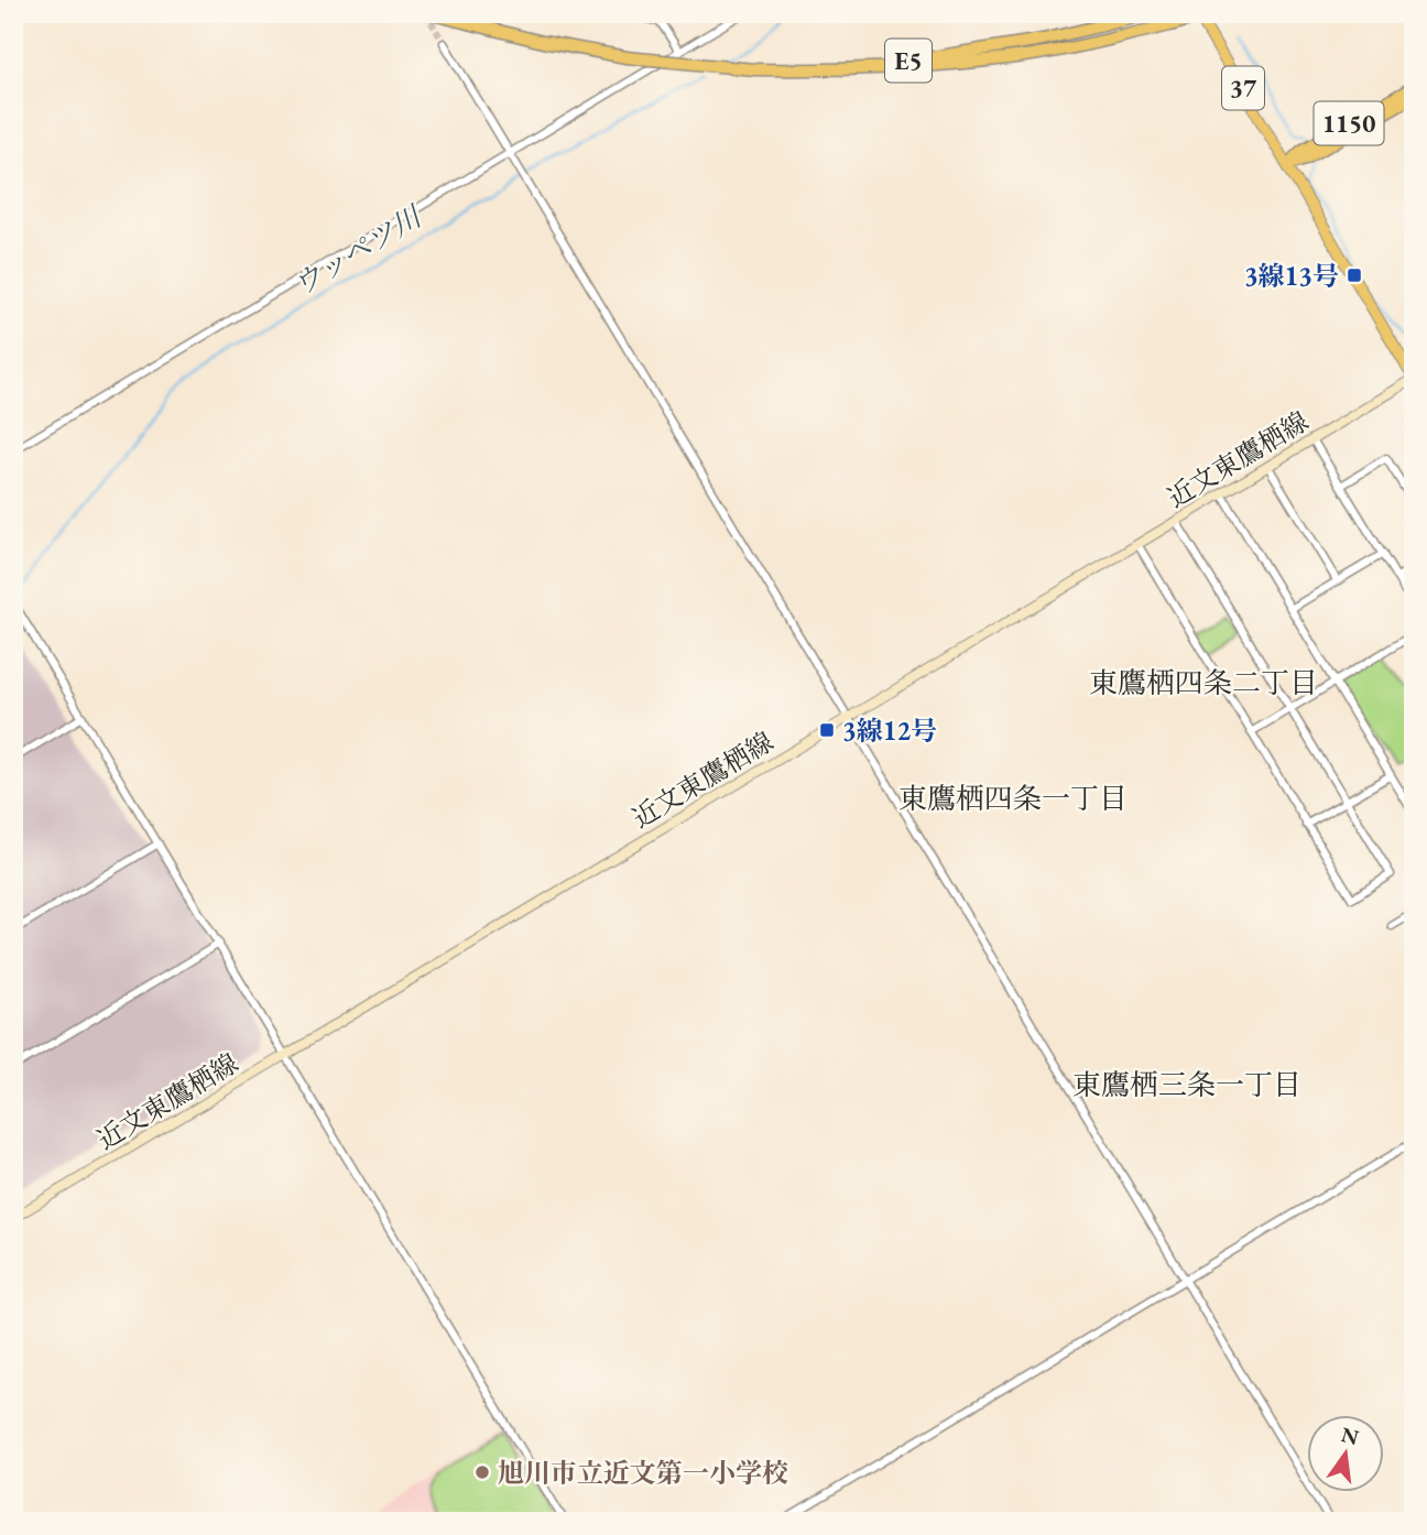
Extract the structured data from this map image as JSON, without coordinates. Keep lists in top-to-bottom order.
{
  "streets": {
    "highway": ["E5", "1150"],
    "main road": ["37"],
    "street": ["近文東鷹栖線"]
  },
  "crossings": [
    ["37", "1150"],
    ["37", "近文東鷹栖線"]
  ],
  "districts": ["東鷹栖四条二丁目", "東鷹栖四条一丁目", "東鷹栖三条一丁目"],
  "water": ["ウッペツ川"],
  "places": {
    "transit": ["3線13号", "3線12号"],
    "other": ["旭川市立近文第一小学校"]
  },
  "north": "top"
}
